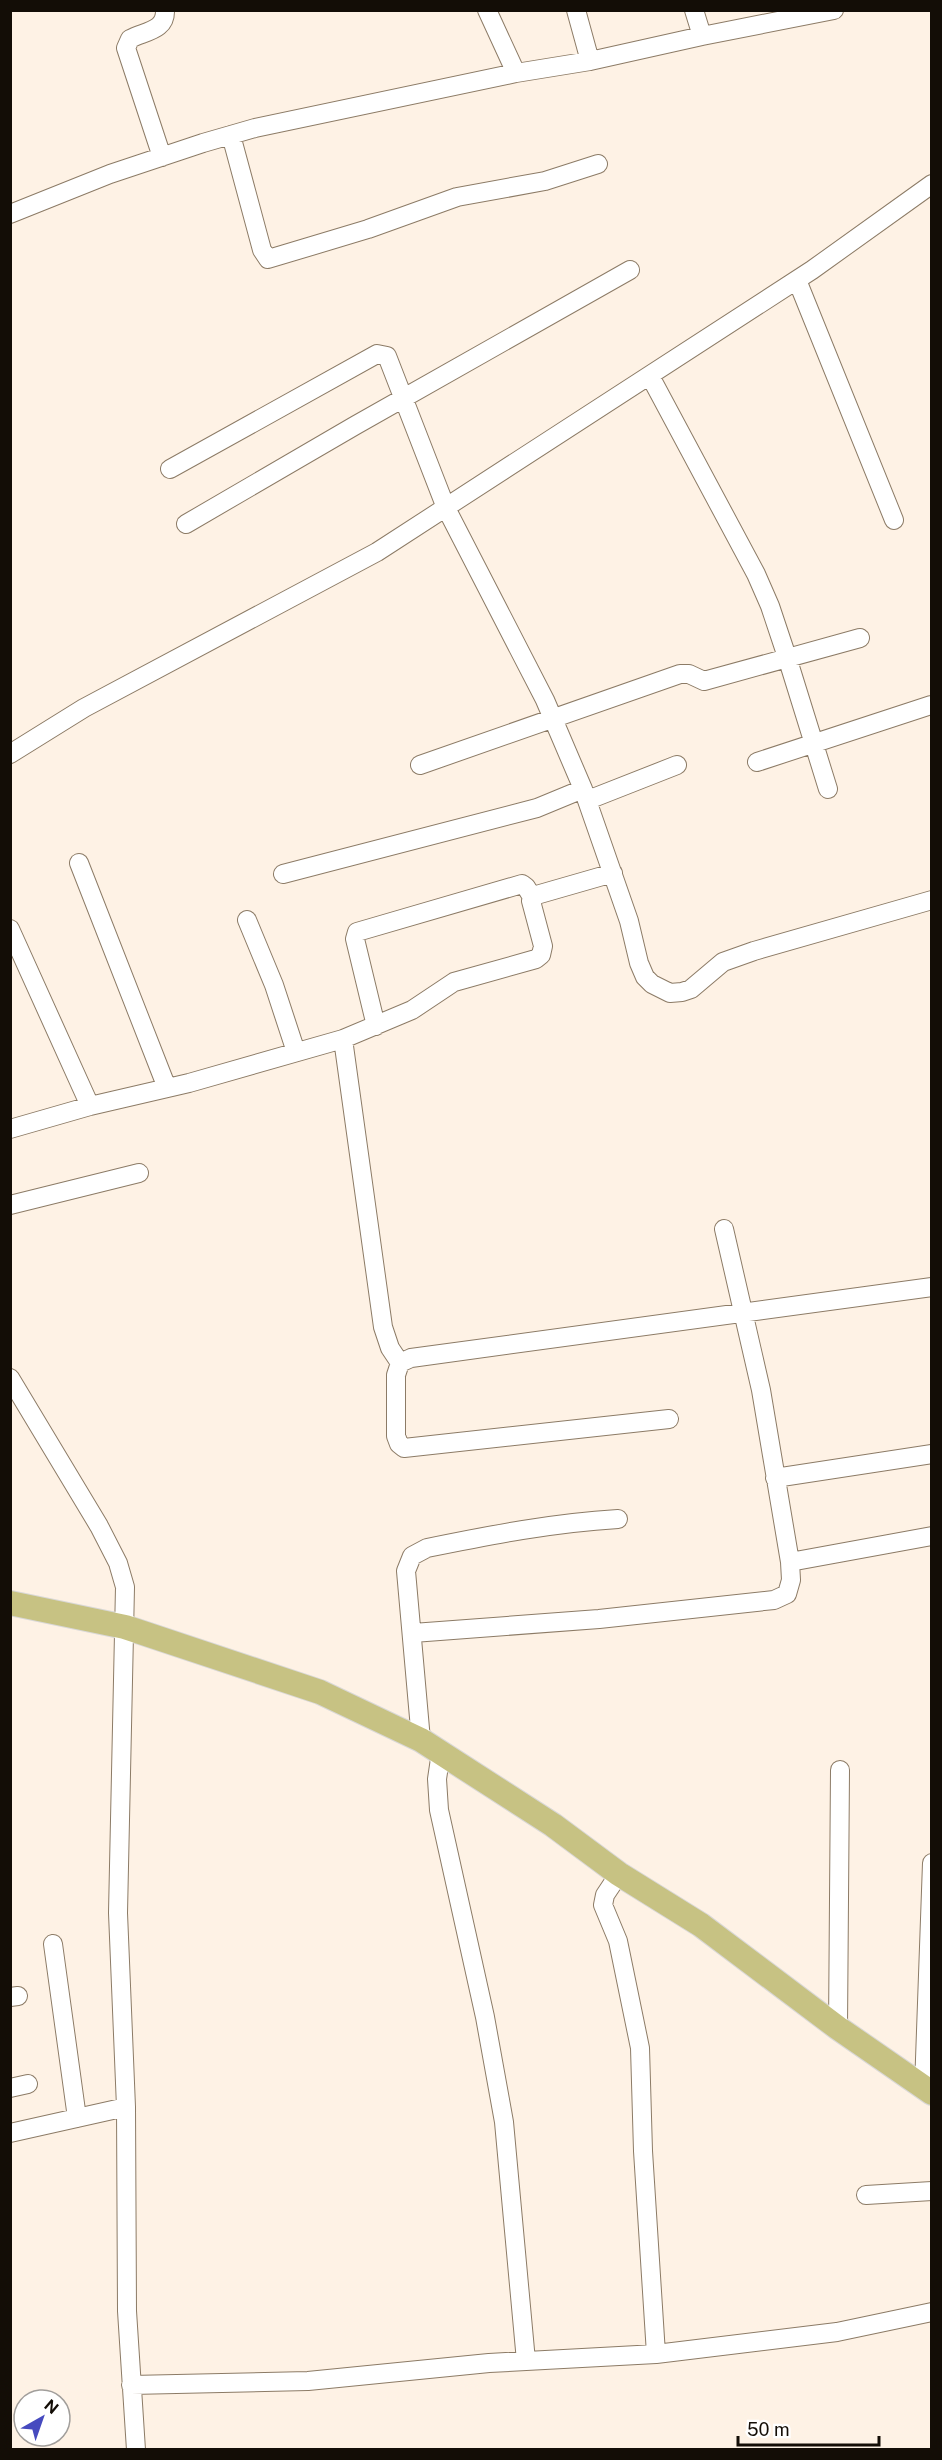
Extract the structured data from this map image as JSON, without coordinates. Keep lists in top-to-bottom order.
{
  "scale_bar": "50 m",
  "north": "top right"
}
